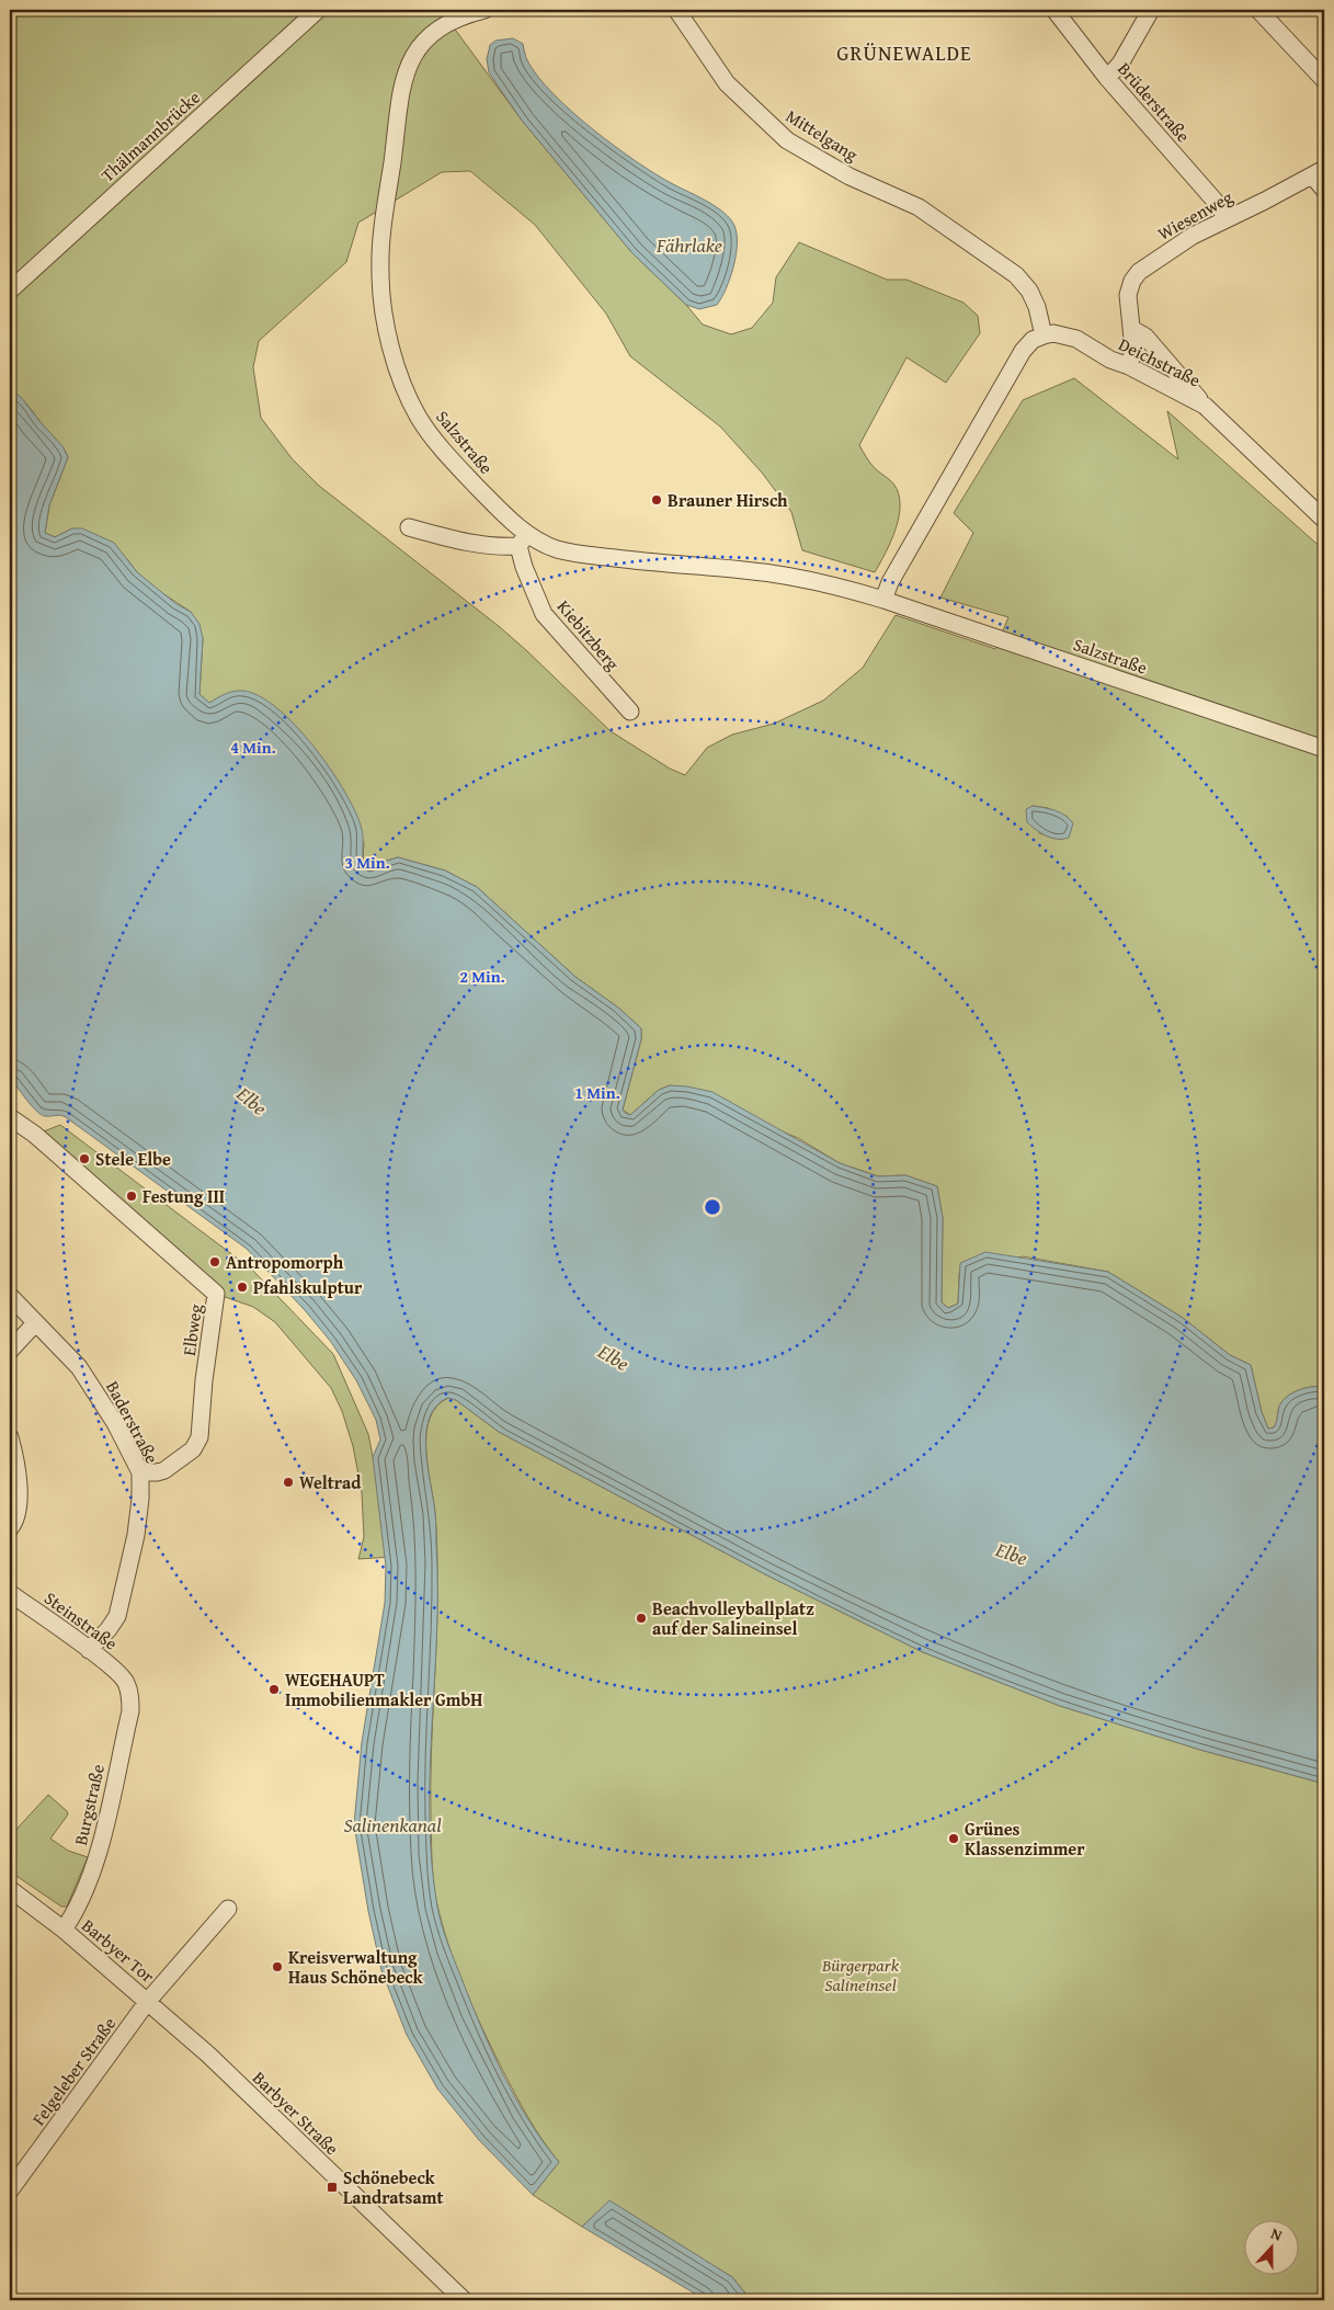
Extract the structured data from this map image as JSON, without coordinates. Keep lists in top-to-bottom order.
{
  "streets": {
    "street": [
      "Brüderstraße",
      "Mittelgang",
      "Thälmannbrücke",
      "Wiesenweg",
      "Deichstraße",
      "Salzstraße",
      "Kiebitzberg",
      "Elbweg",
      "Baderstraße",
      "Steinstraße",
      "Burgstraße",
      "Barbyer Tor",
      "Felgeleber Straße",
      "Barbyer Straße"
    ]
  },
  "crossings": [
    ["Brüderstraße", "Wiesenweg"],
    ["Mittelgang", "Deichstraße"],
    ["Wiesenweg", "Deichstraße"],
    ["Salzstraße", "Kiebitzberg"],
    ["Elbweg", "Baderstraße"],
    ["Baderstraße", "Steinstraße"],
    ["Steinstraße", "Burgstraße"],
    ["Burgstraße", "Barbyer Tor"],
    ["Barbyer Tor", "Felgeleber Straße"],
    ["Barbyer Tor", "Barbyer Straße"],
    ["Felgeleber Straße", "Barbyer Straße"]
  ],
  "districts": ["GRÜNEWALDE"],
  "water": ["Fährlake", "Elbe", "Salinenkanal"],
  "parks": ["Bürgerpark Salineinsel"],
  "places": {
    "other": [
      "Brauner Hirsch",
      "Stele Elbe",
      "Festung III",
      "Antropomorph",
      "Pfahlskulptur",
      "Weltrad",
      "Beachvolleyballplatz auf der Salineinsel",
      "WEGEHAUPT Immobilienmakler GmbH",
      "Grünes Klassenzimmer",
      "Kreisverwaltung Haus Schönebeck"
    ],
    "transit": ["Schönebeck Landratsamt"]
  },
  "north": "top",
  "rings": [
    "4 Min.",
    "3 Min.",
    "2 Min.",
    "1 Min."
  ]
}
